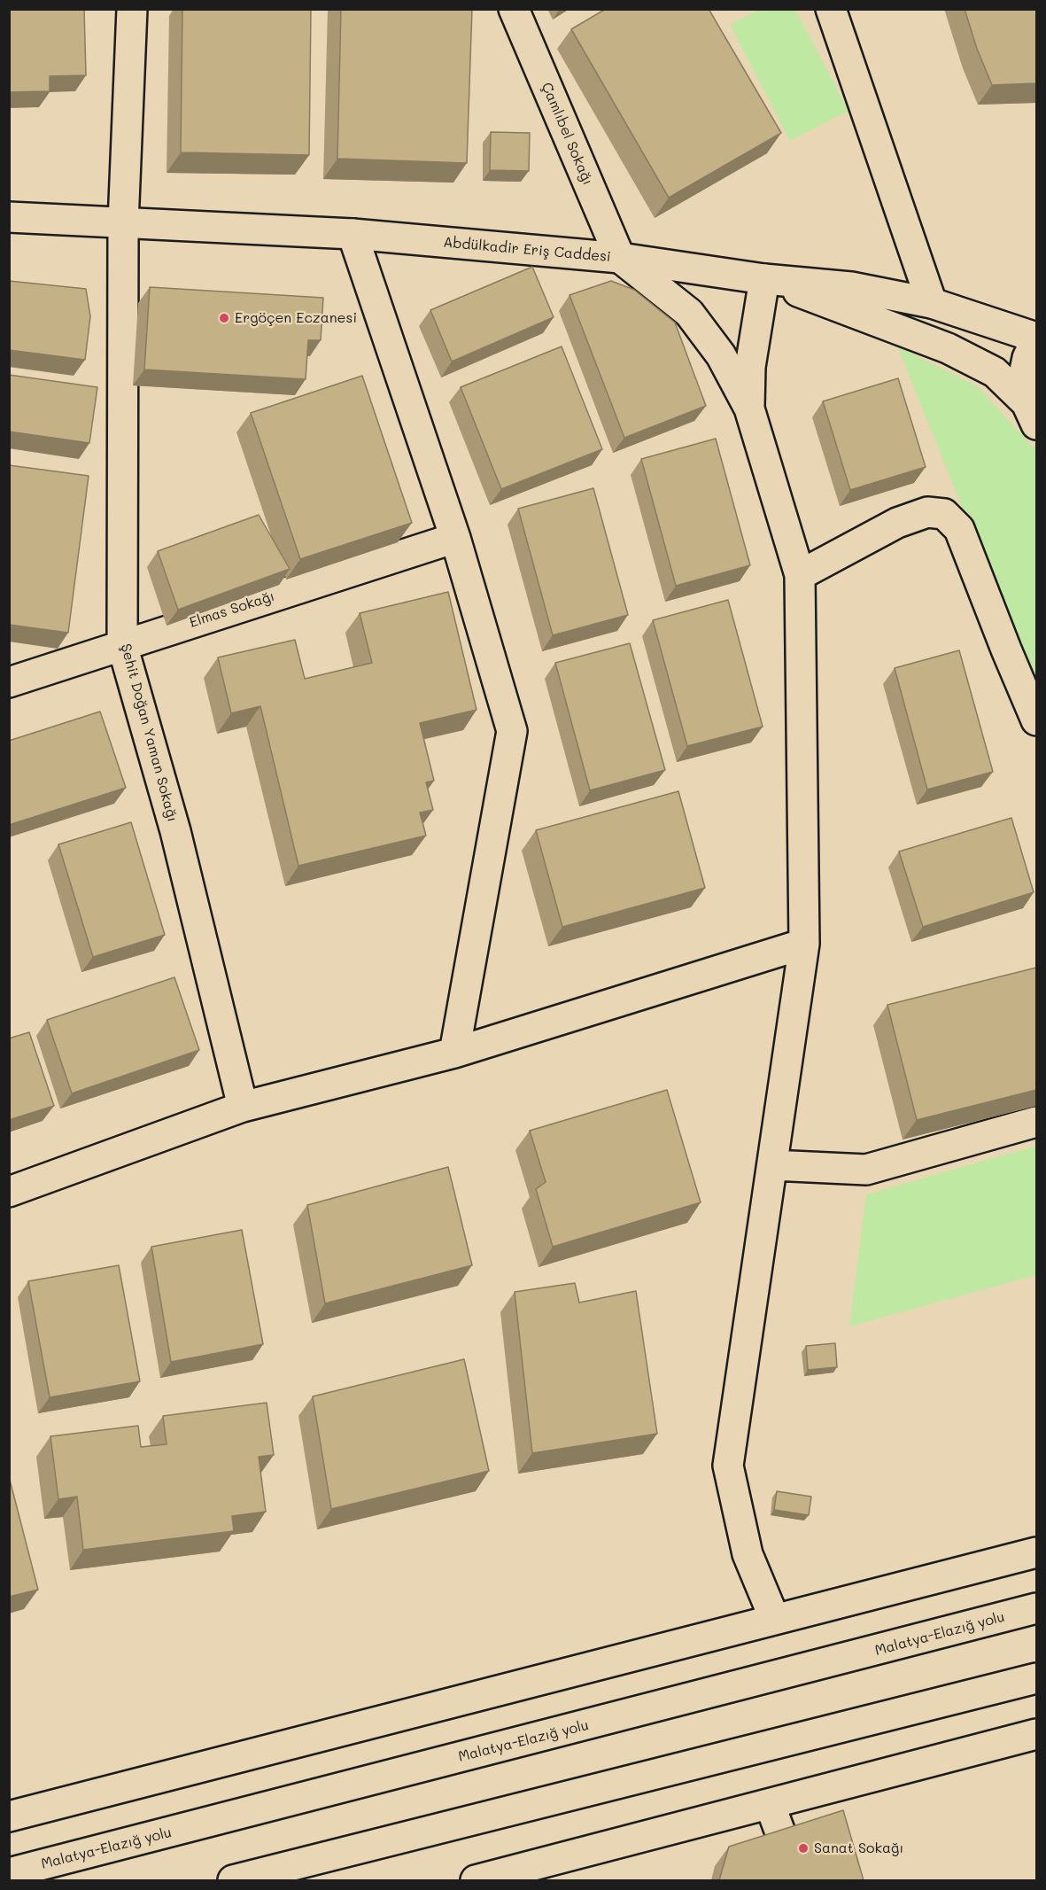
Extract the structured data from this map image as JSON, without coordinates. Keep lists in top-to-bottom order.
{
  "streets": {
    "main road": [
      "Çamlıbel Sokağı",
      "Abdülkadir Eriş Caddesi",
      "Elmas Sokağı",
      "Şehit Doğan Yaman Sokağı",
      "Malatya-Elazığ yolu"
    ]
  },
  "crossings": [
    ["Çamlıbel Sokağı", "Abdülkadir Eriş Caddesi"],
    ["Abdülkadir Eriş Caddesi", "Şehit Doğan Yaman Sokağı"],
    ["Elmas Sokağı", "Şehit Doğan Yaman Sokağı"]
  ],
  "places": ["Ergöçen Eczanesi", "Sanat Sokağı"]
}
